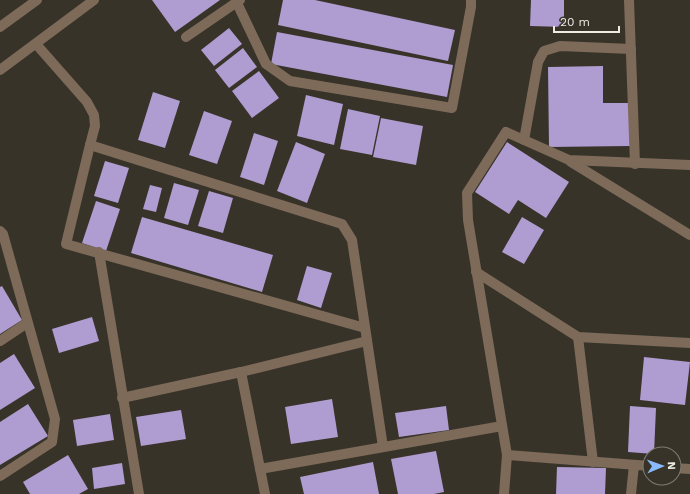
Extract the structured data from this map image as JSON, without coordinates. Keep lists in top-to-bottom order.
{
  "scale_bar": "20 m",
  "north": "right"
}
